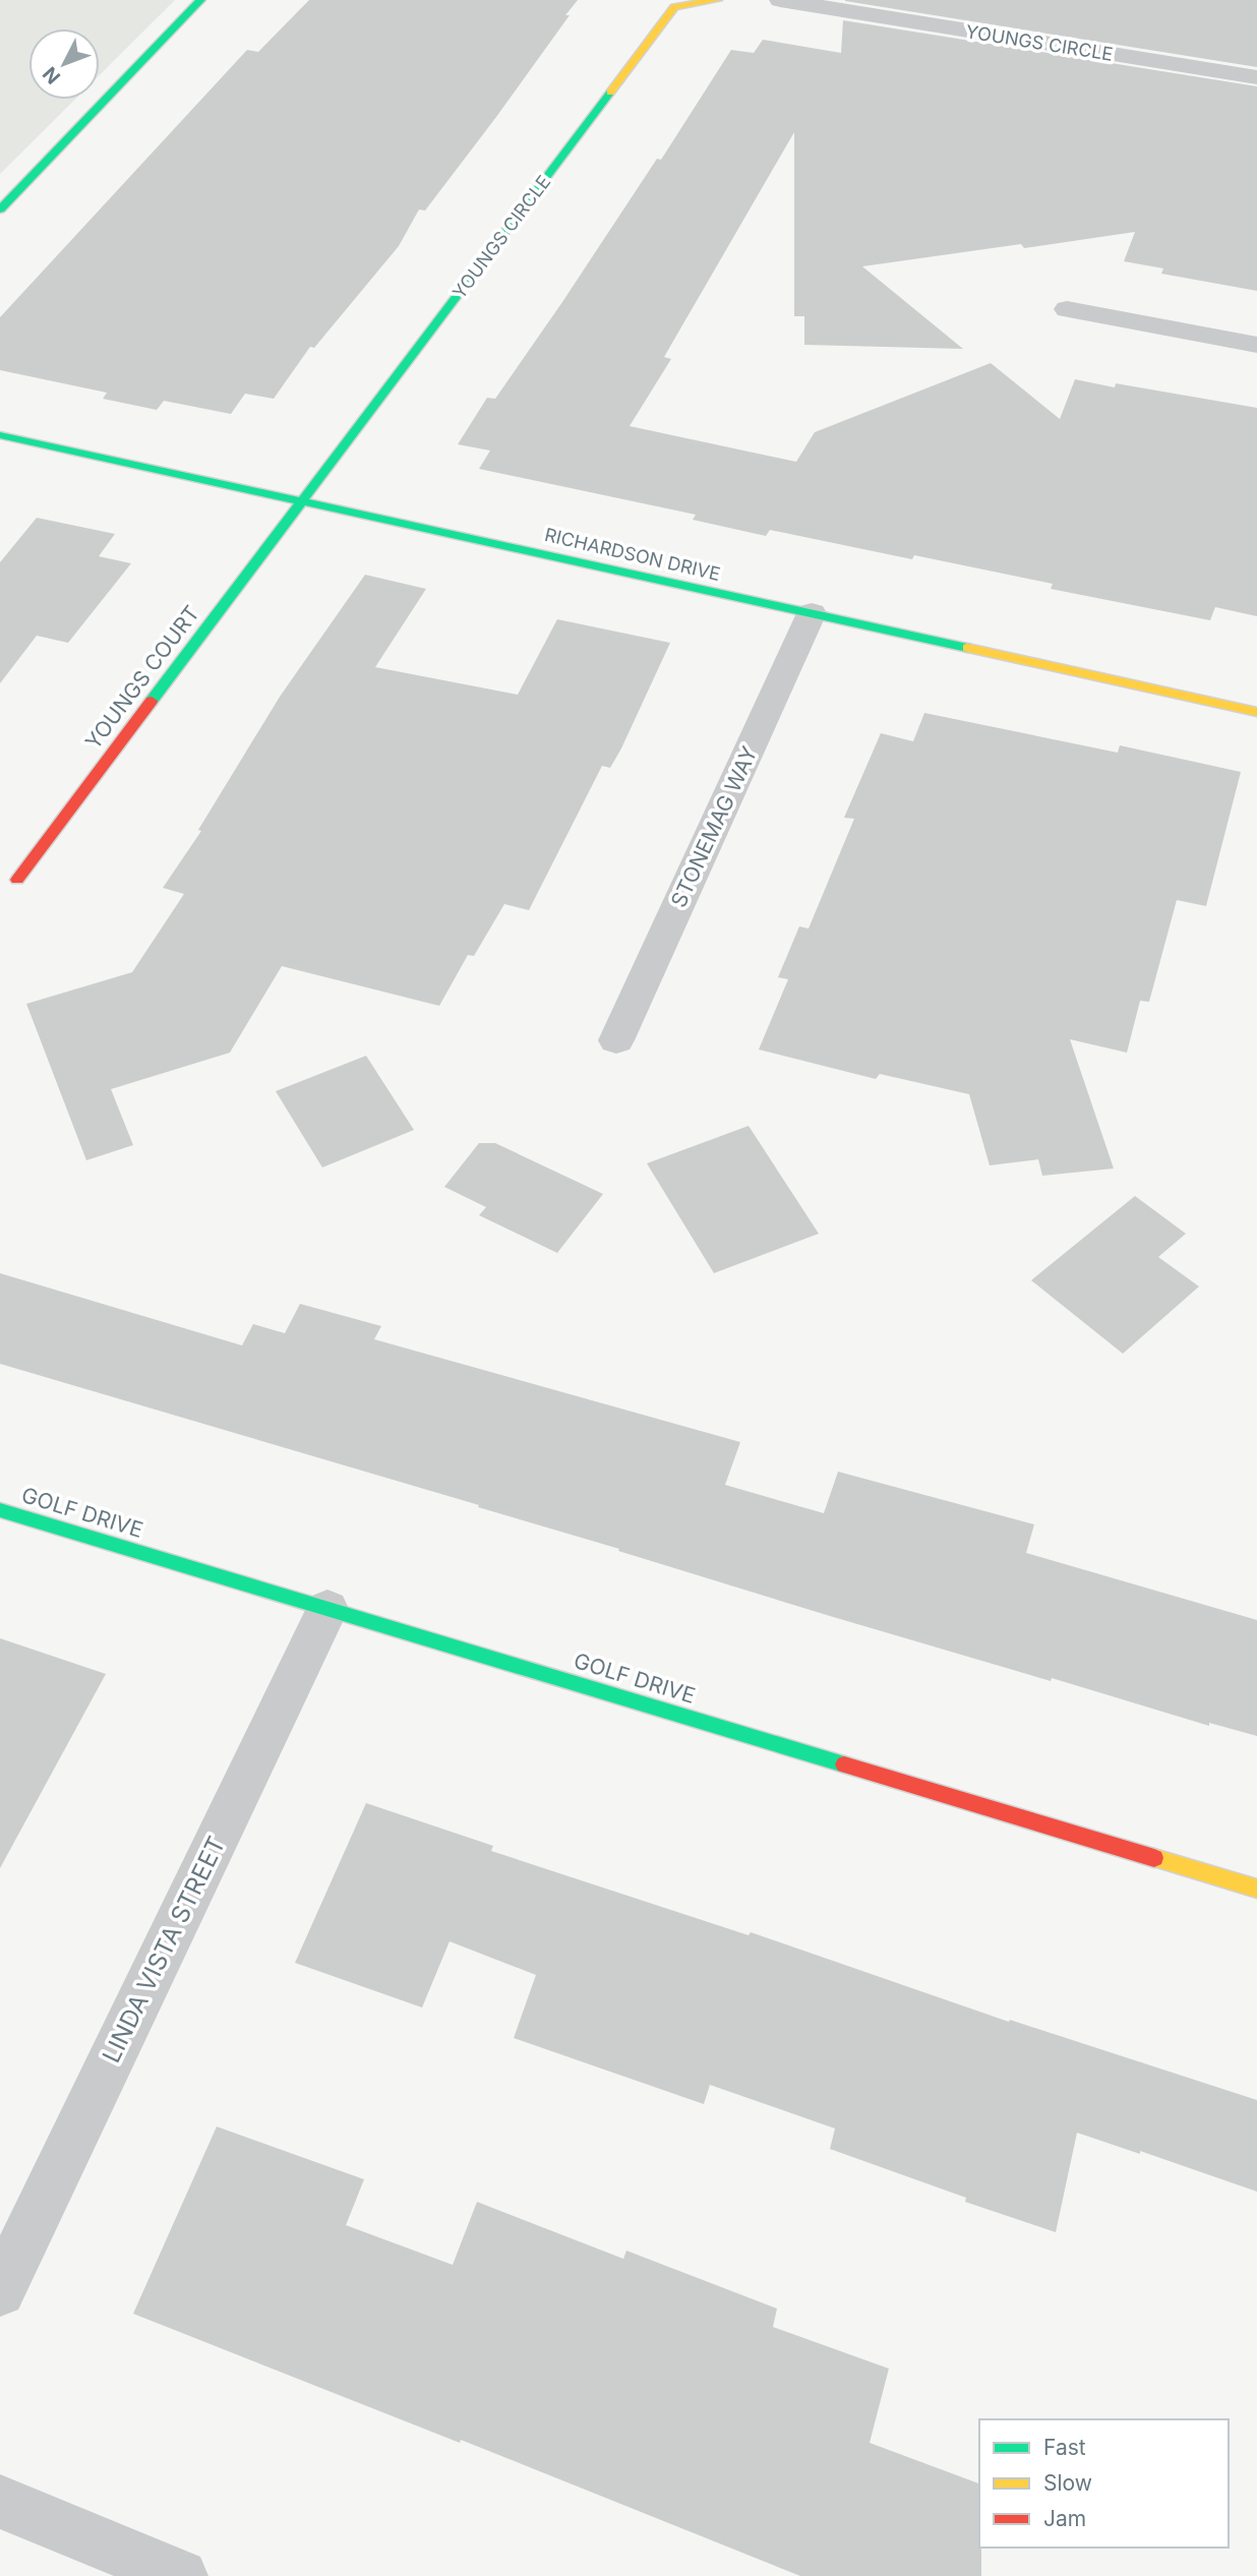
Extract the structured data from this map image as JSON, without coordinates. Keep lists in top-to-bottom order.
{
  "streets": {
    "street": [
      "YOUNGS CIRCLE",
      "RICHARDSON DRIVE",
      "YOUNGS COURT",
      "STONEMAG WAY",
      "GOLF DRIVE",
      "LINDA VISTA STREET"
    ]
  },
  "crossings": [
    ["YOUNGS CIRCLE", "RICHARDSON DRIVE"],
    ["YOUNGS CIRCLE", "YOUNGS COURT"],
    ["RICHARDSON DRIVE", "YOUNGS COURT"],
    ["RICHARDSON DRIVE", "STONEMAG WAY"],
    ["GOLF DRIVE", "LINDA VISTA STREET"]
  ],
  "legend": ["Fast", "Slow", "Jam"],
  "north": "bottom left"
}
